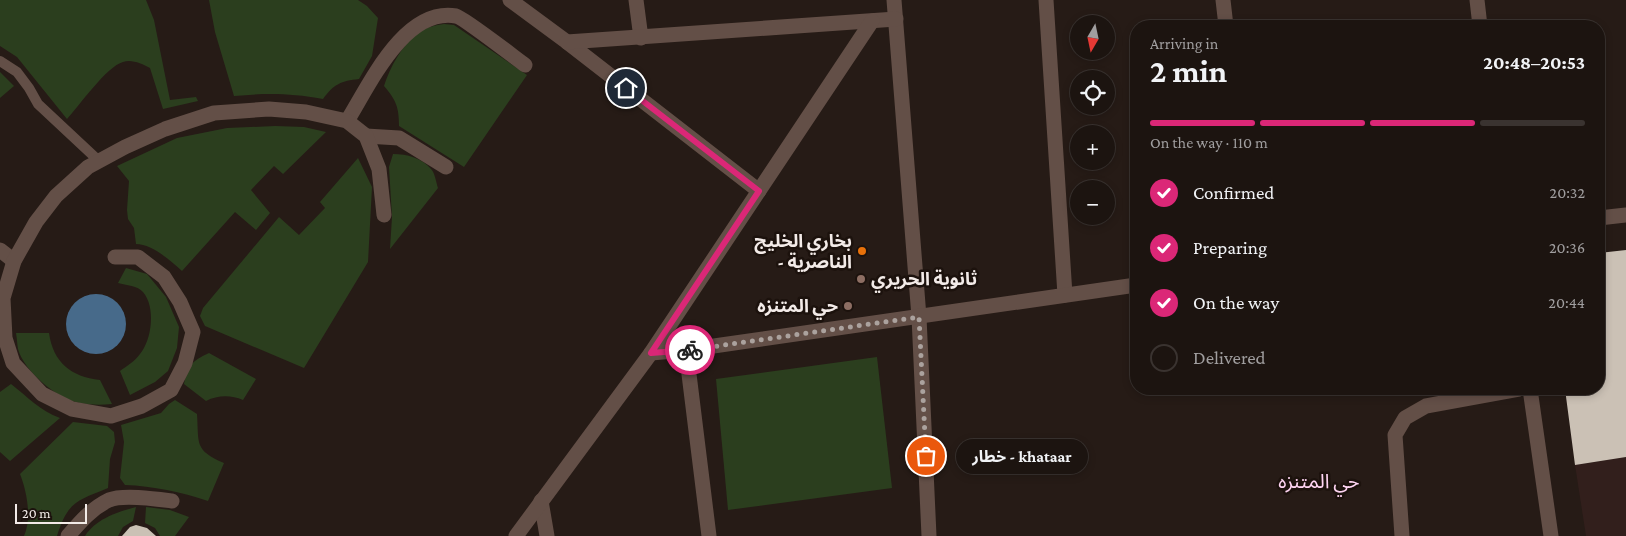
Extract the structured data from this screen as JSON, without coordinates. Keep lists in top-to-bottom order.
{
  "districts": ["حي المتنزه"],
  "places": [
    "بخاري الخليج - الناصرية",
    "ثانوية الحريري",
    "حي المتنزه",
    "خطار - khataar"
  ],
  "scale_bar": "20 m",
  "north": "bottom",
  "page": {
    "map_buttons": ["+", "−"],
    "heading": ["2 min", "Arriving in", "20:48–20:53"],
    "bar": "On the way · 110 m",
    "list": [
      ["Confirmed", "20:32"],
      ["Preparing", "20:36"],
      ["On the way", "20:44"],
      "Delivered"
    ],
    "bubble": "خطار - khataar",
    "scale": "20 m"
  }
}
